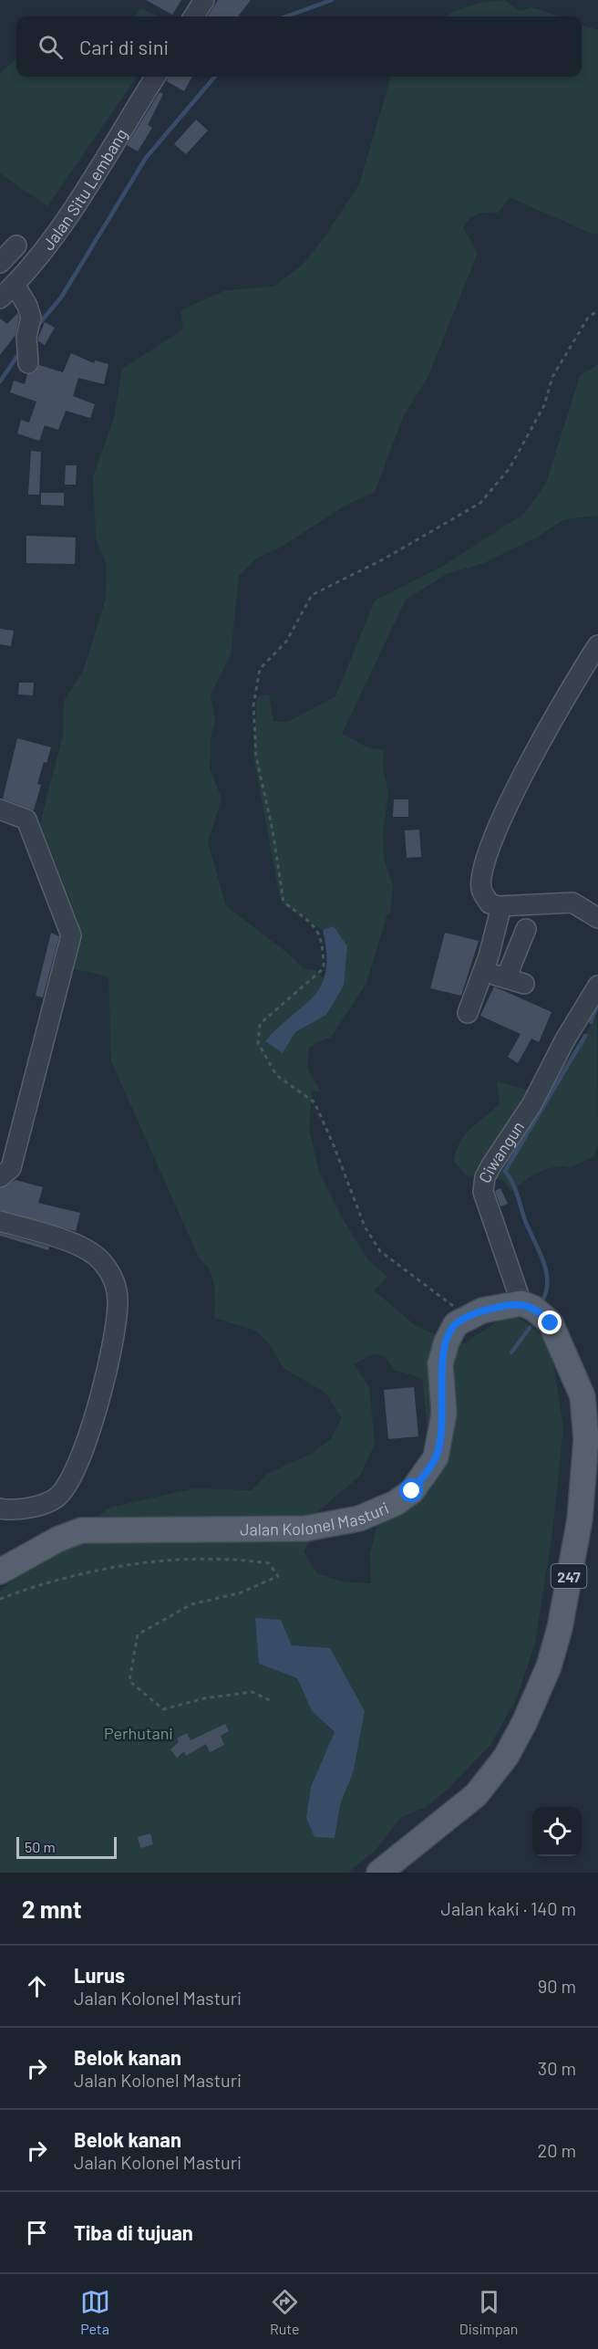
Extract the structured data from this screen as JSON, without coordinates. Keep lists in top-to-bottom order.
{
  "streets": {
    "main road": ["Jalan Kolonel Masturi", "247"],
    "street": ["Jalan Situ Lembang", "Ciwangun"]
  },
  "crossings": [
    ["Ciwangun", "247"]
  ],
  "parks": ["Perhutani"],
  "scale_bar": "50 m",
  "page": {
    "search": "Cari di sini",
    "scale": "50 m",
    "heading": ["2 mnt", "Jalan kaki · 140 m"],
    "list": [
      ["Lurus", "Jalan Kolonel Masturi", "90 m"],
      ["Belok kanan", "Jalan Kolonel Masturi", "30 m"],
      ["Belok kanan", "Jalan Kolonel Masturi", "20 m"],
      "Tiba di tujuan"
    ],
    "nav": ["Peta", "Rute", "Disimpan"]
  }
}
